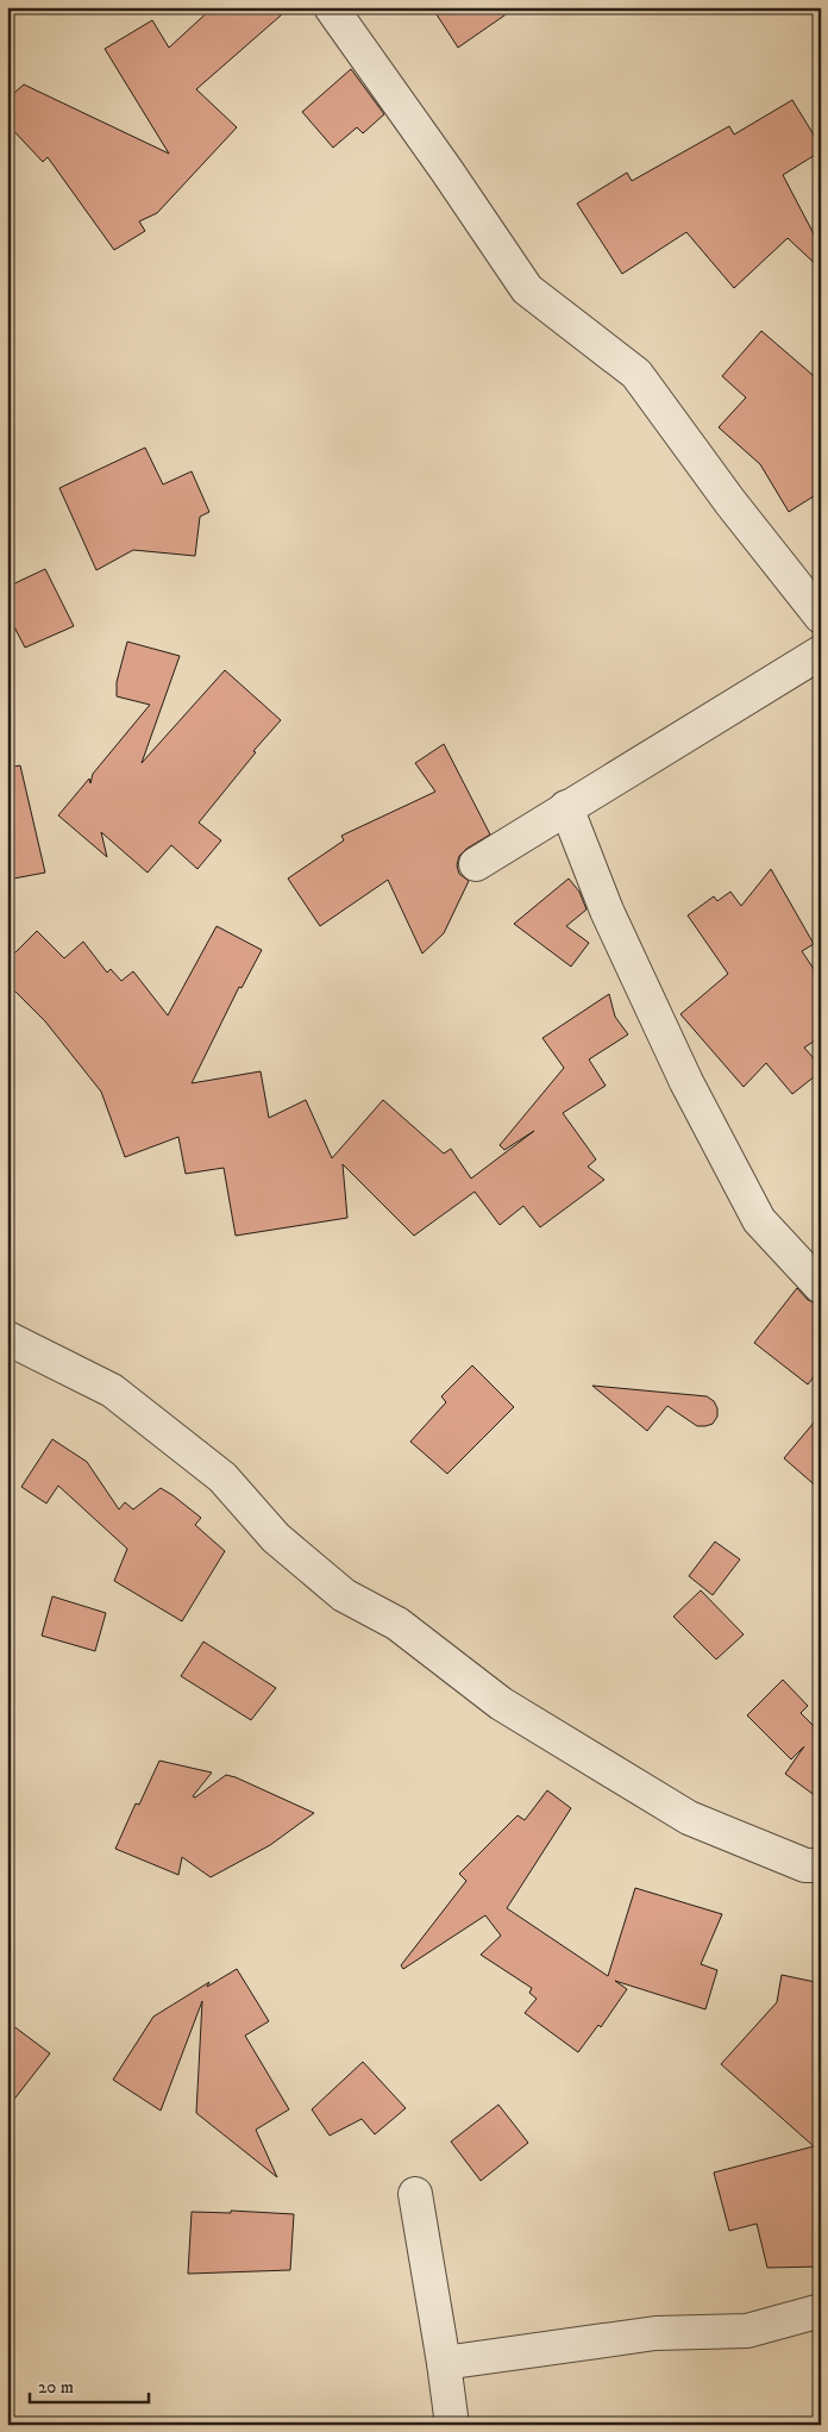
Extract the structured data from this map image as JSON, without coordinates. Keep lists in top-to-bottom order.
{
  "scale_bar": "20 m"
}
